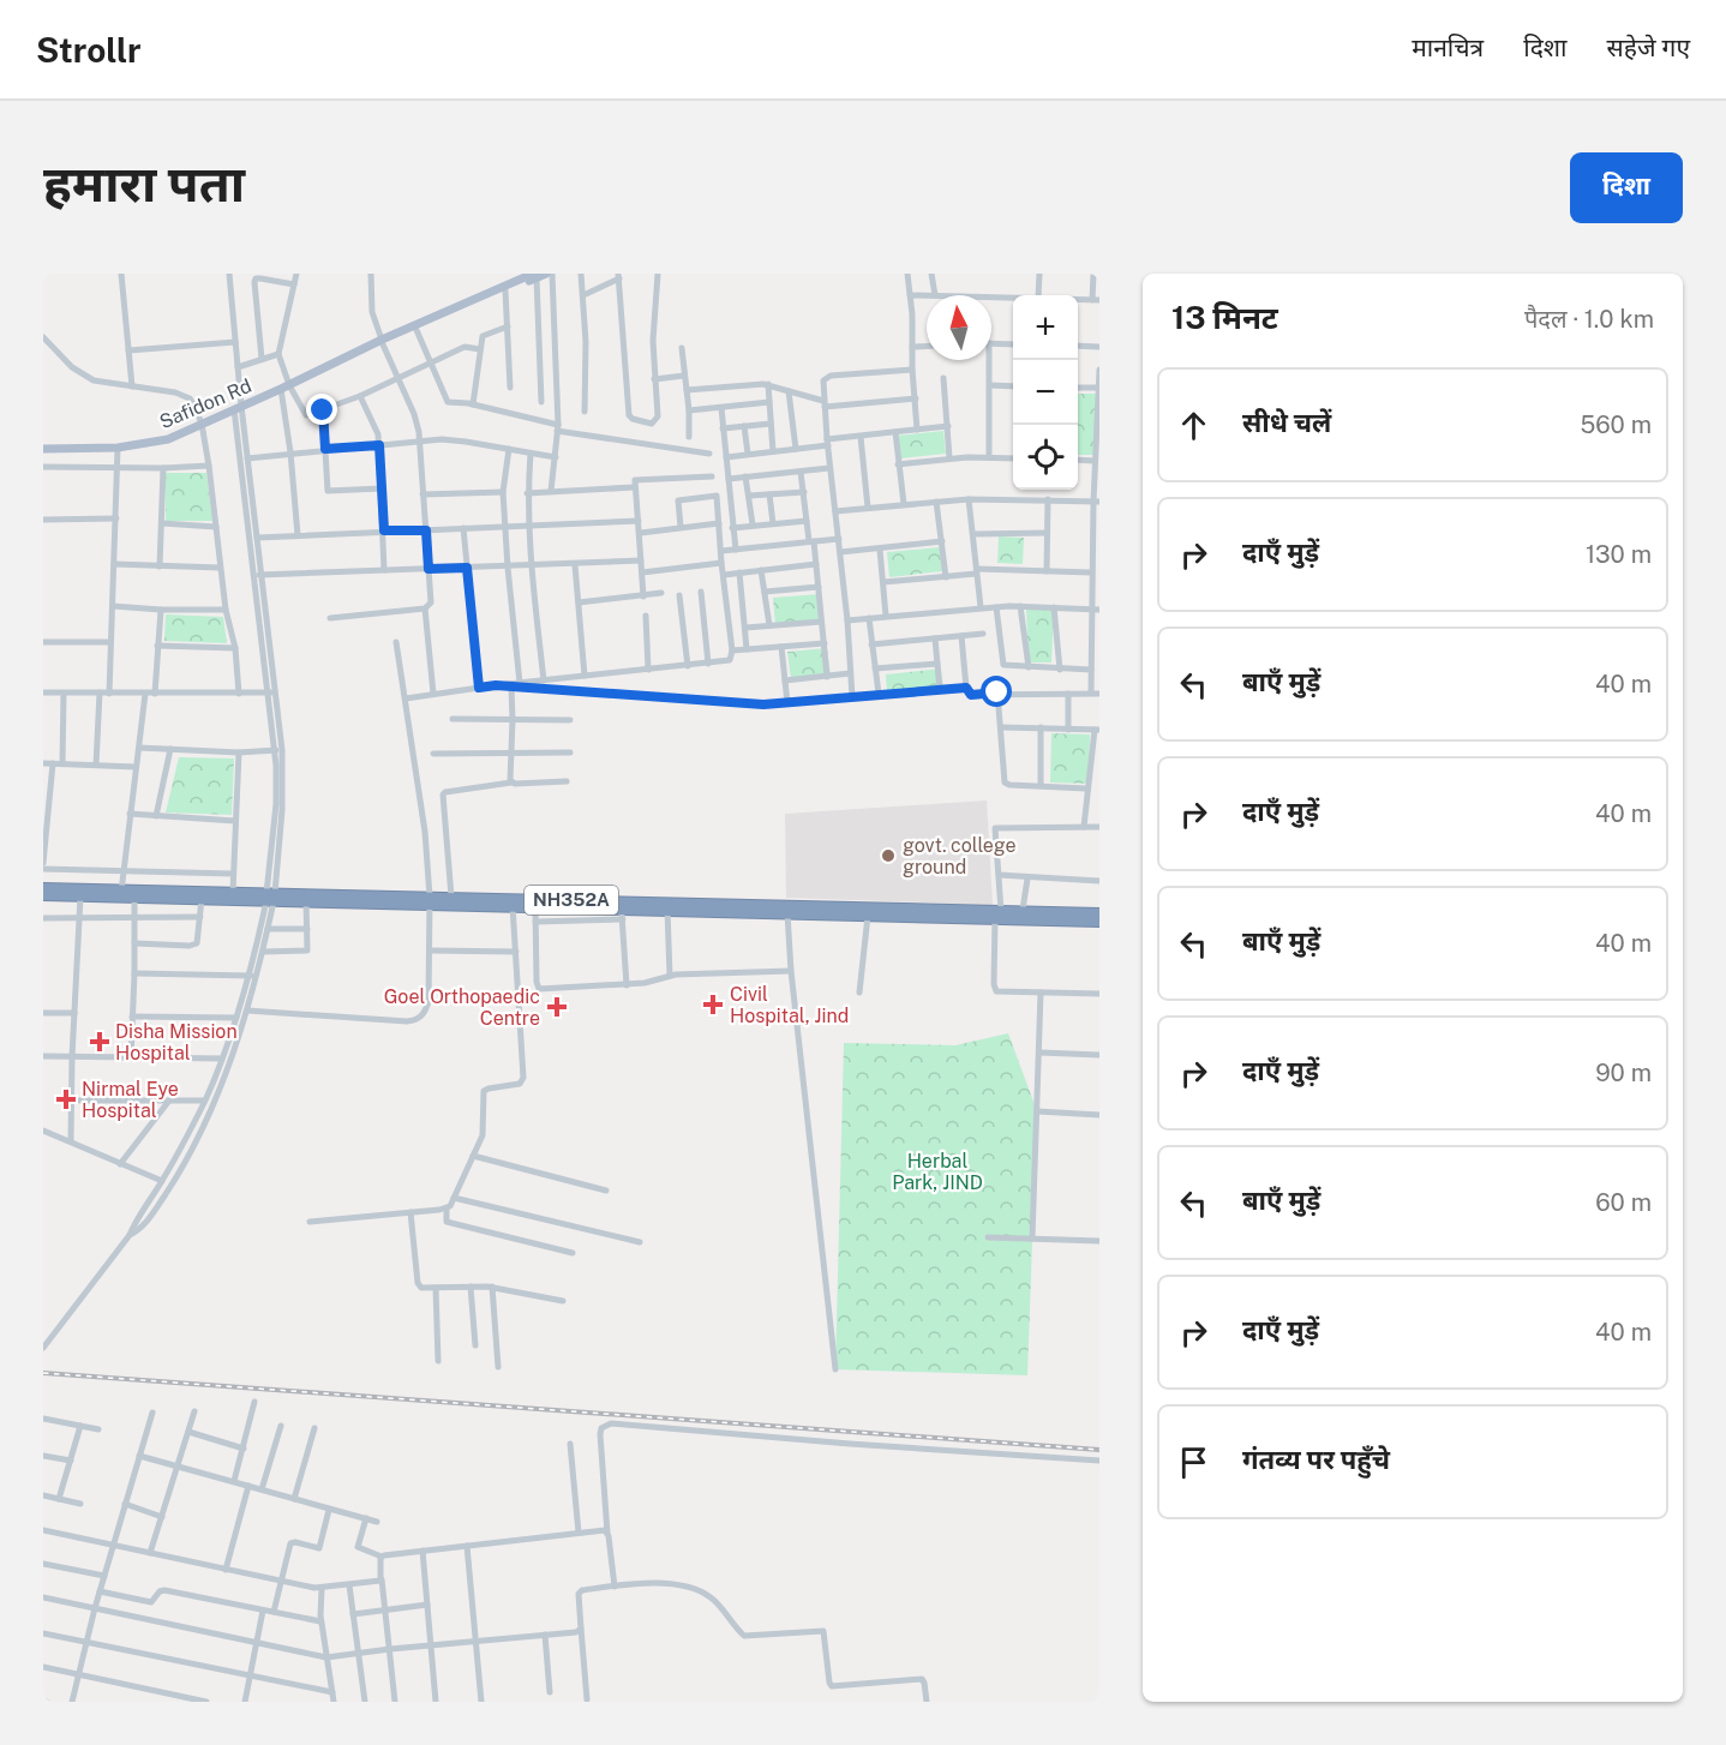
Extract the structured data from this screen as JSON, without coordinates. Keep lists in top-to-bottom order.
{
  "streets": {
    "highway": ["NH352A"],
    "main road": ["Safidon Rd"]
  },
  "parks": ["Herbal Park, JIND"],
  "places": {
    "other": ["govt. college ground"],
    "health": [
      "Civil Hospital, Jind",
      "Goel Orthopaedic Centre",
      "Disha Mission Hospital",
      "Nirmal Eye Hospital"
    ]
  },
  "north": "top",
  "page": {
    "header": "Strollr",
    "nav": ["मानचित्र", "दिशा", "सहेजे गए"],
    "buttons": "दिशा",
    "title": "हमारा पता",
    "heading": ["13 मिनट", "पैदल · 1.0 km"],
    "map_buttons": ["+", "−"],
    "list": [
      ["सीधे चलें", "560 m"],
      ["दाएँ मुड़ें", "130 m"],
      ["बाएँ मुड़ें", "40 m"],
      ["दाएँ मुड़ें", "40 m"],
      ["बाएँ मुड़ें", "40 m"],
      ["दाएँ मुड़ें", "90 m"],
      ["बाएँ मुड़ें", "60 m"],
      ["दाएँ मुड़ें", "40 m"],
      "गंतव्य पर पहुँचे"
    ]
  }
}
